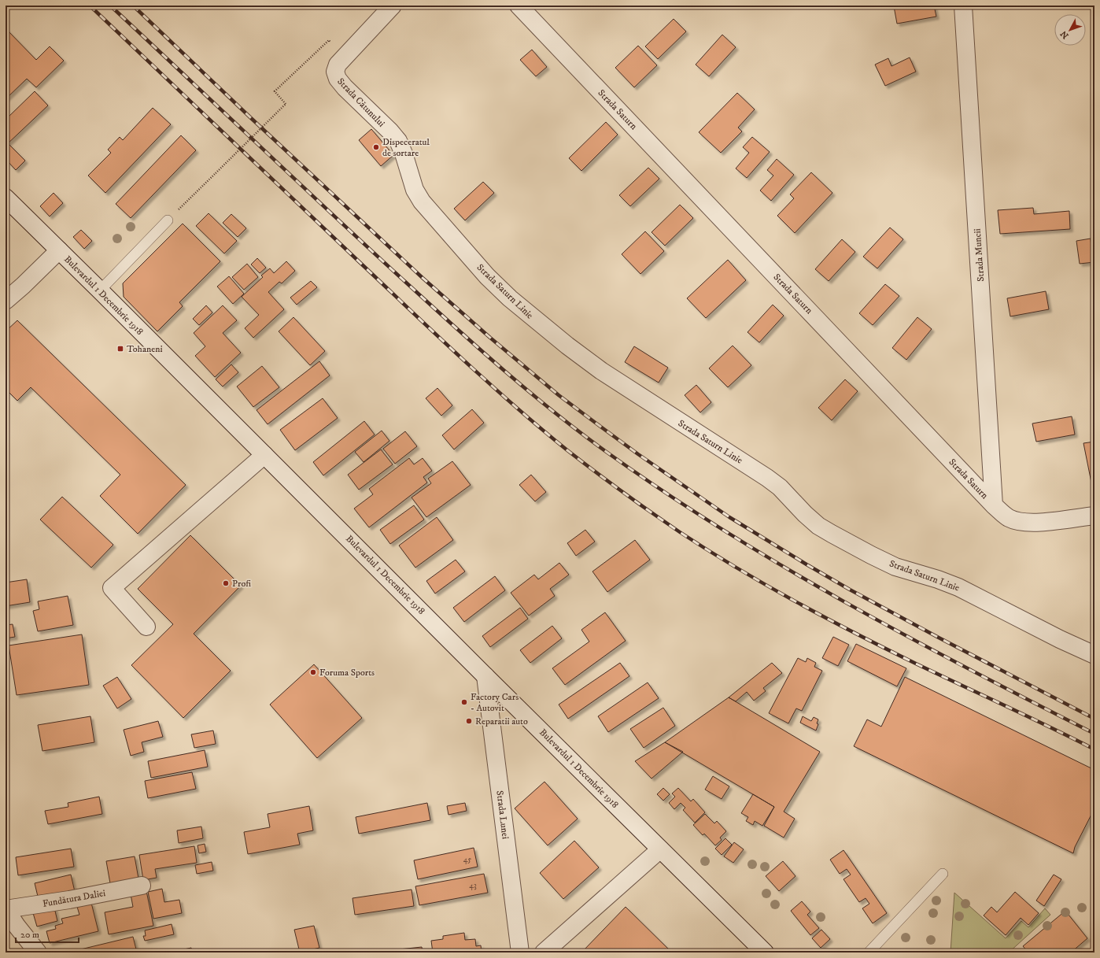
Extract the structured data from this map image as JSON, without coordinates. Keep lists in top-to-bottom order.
{
  "streets": {
    "street": [
      "Strada Cătunului",
      "Strada Saturn",
      "Strada Muncii",
      "Strada Saturn Linie",
      "Bulevardul 1 Decembrie 1918",
      "Strada Lunei",
      "Fundătura Daliei"
    ]
  },
  "crossings": [
    ["Strada Cătunului", "Strada Saturn Linie"],
    ["Strada Saturn", "Strada Muncii"],
    ["Bulevardul 1 Decembrie 1918", "Strada Lunei"]
  ],
  "places": {
    "other": [
      "Dispeceratul de sortare",
      "Profi",
      "Foruma Sports",
      "Factory Cars - Autovit",
      "Reparatii auto"
    ],
    "transit": ["Tohaneni"]
  },
  "house_numbers": ["45", "43"],
  "scale_bar": "20 m",
  "north": "bottom left"
}
